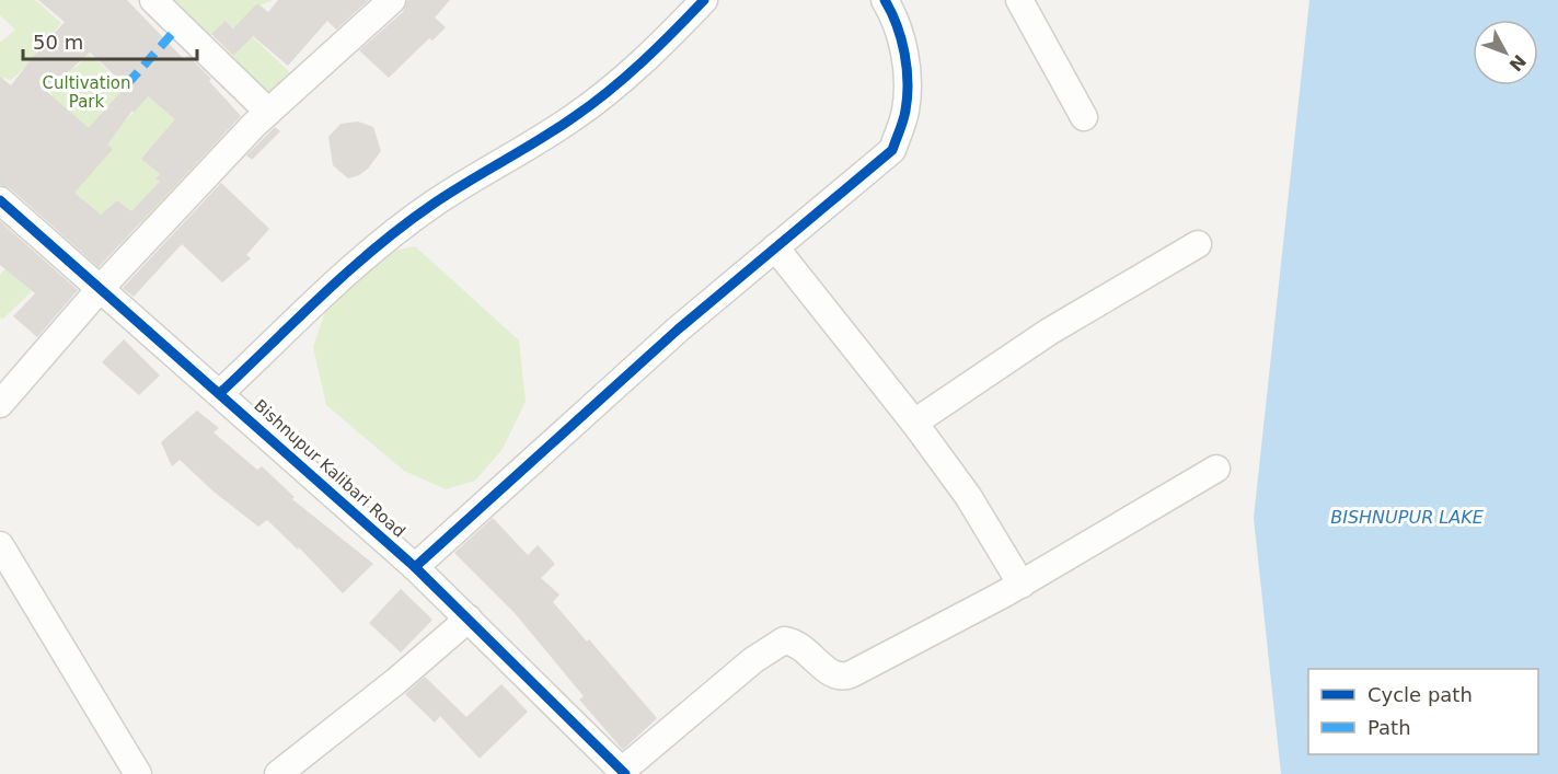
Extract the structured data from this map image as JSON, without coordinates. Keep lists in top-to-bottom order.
{
  "streets": {
    "street": ["Bishnupur Kalibari Road"]
  },
  "water": ["BISHNUPUR LAKE"],
  "parks": ["Cultivation Park"],
  "legend": ["Cycle path", "Path"],
  "scale_bar": "50 m",
  "north": "bottom right"
}
